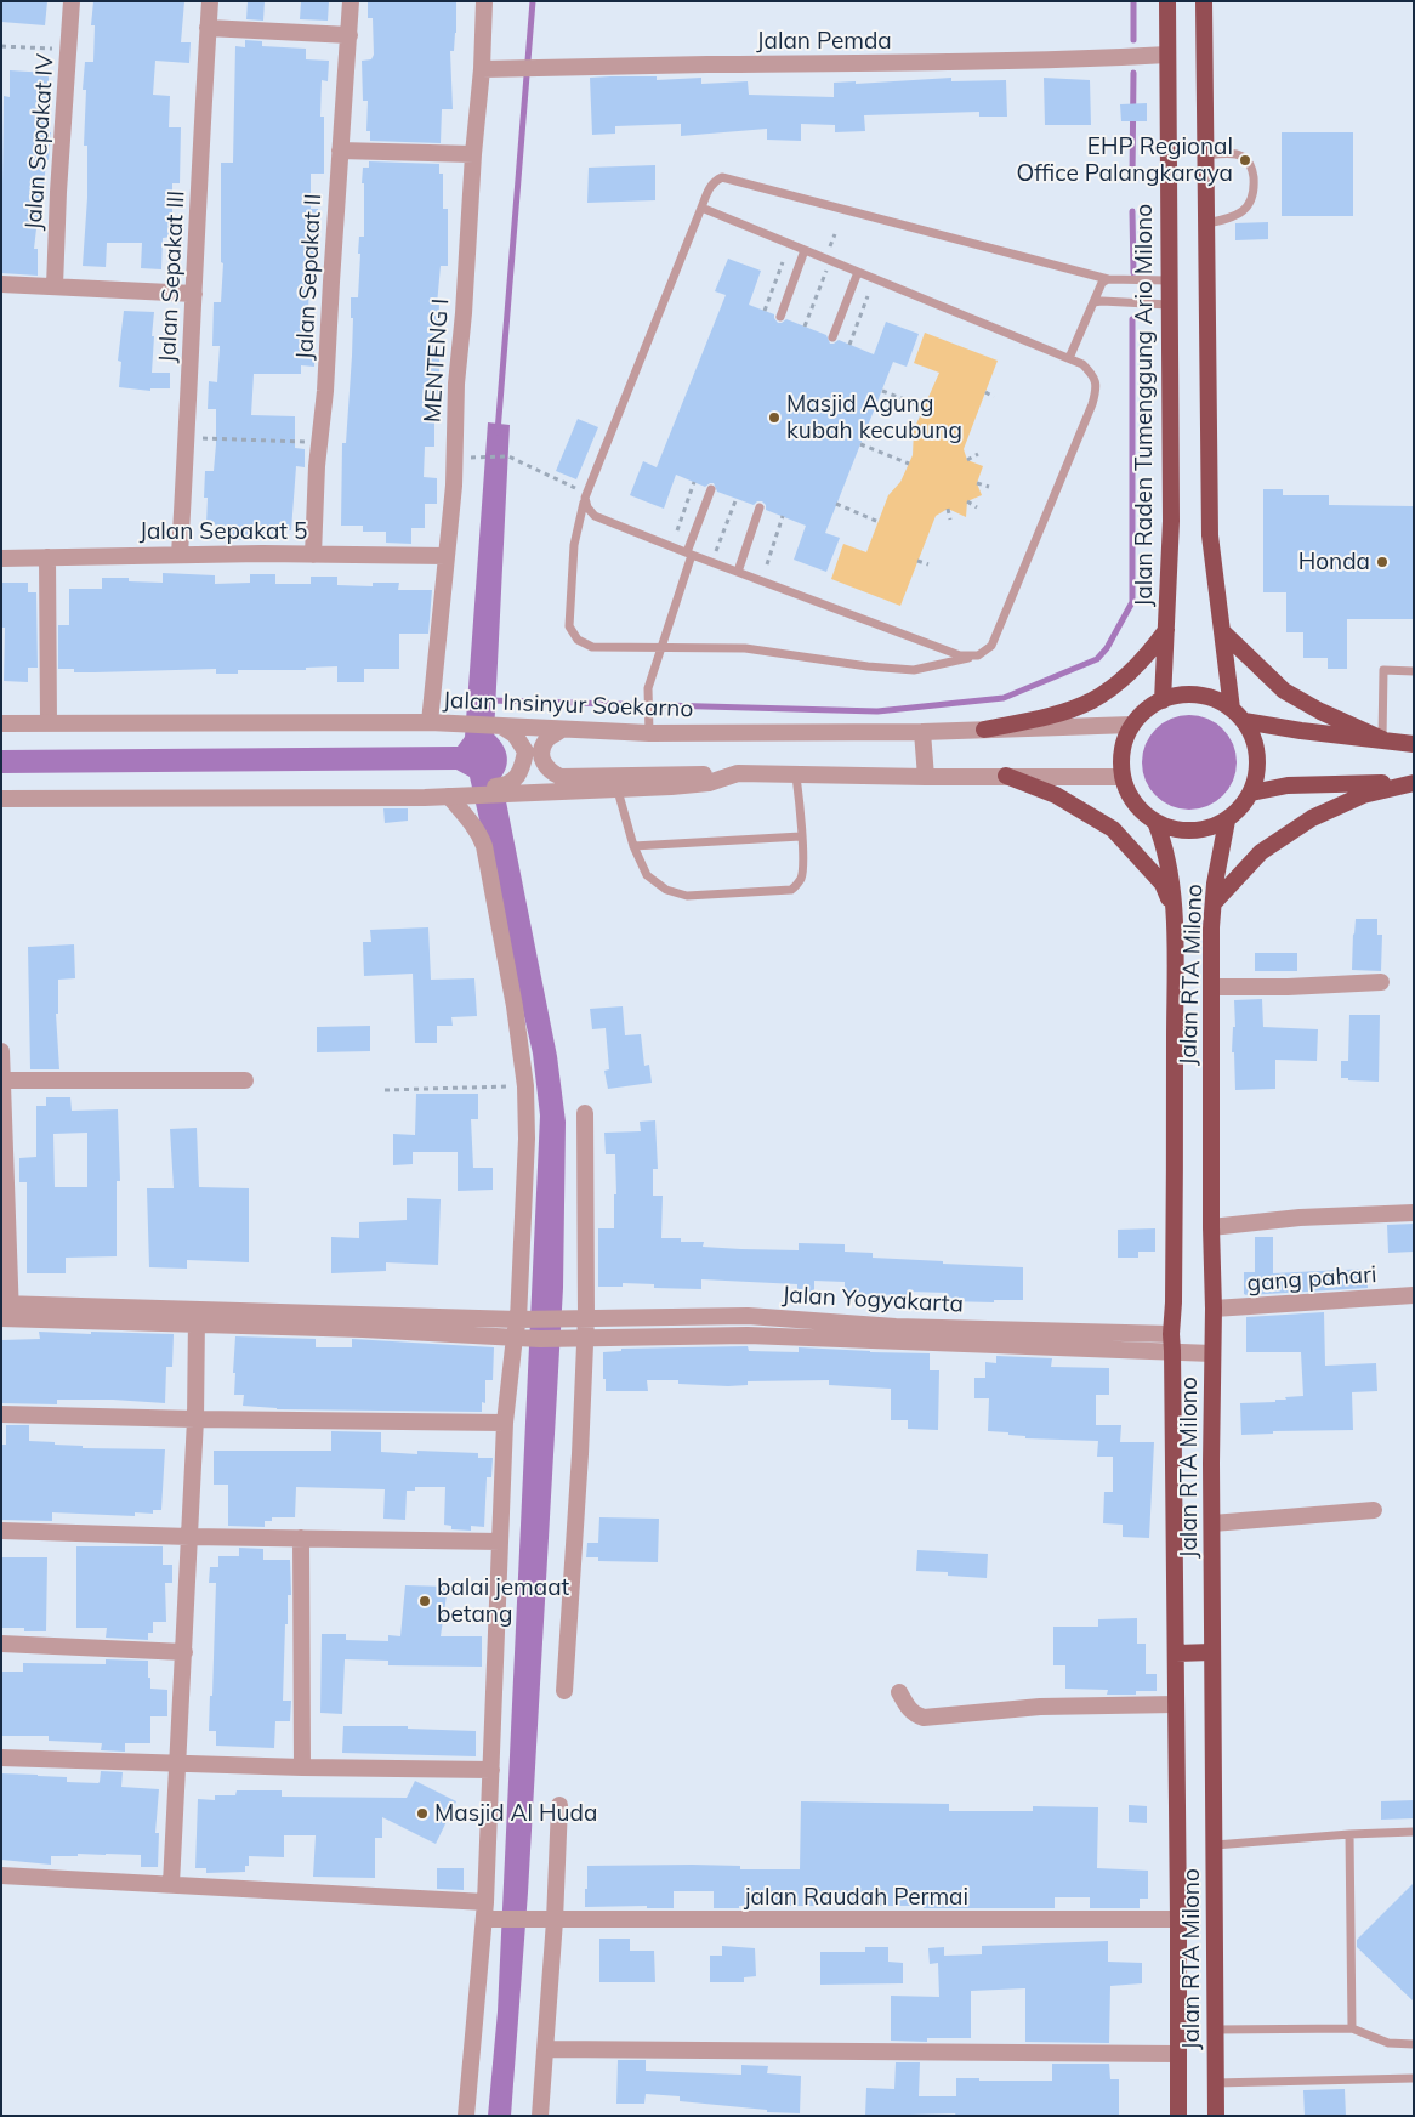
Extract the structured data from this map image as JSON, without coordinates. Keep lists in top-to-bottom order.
{
  "streets": {
    "highway": ["Jalan Raden Tumenggung Ario Milono", "Jalan RTA Milono"],
    "street": [
      "Jalan Pemda",
      "Jalan Sepakat IV",
      "Jalan Sepakat III",
      "Jalan Sepakat II",
      "MENTENG I",
      "Jalan Sepakat 5",
      "Jalan Insinyur Soekarno",
      "gang pahari",
      "Jalan Yogyakarta",
      "jalan Raudah Permai"
    ]
  },
  "crossings": [
    ["Jalan Pemda", "MENTENG I"],
    ["Jalan Pemda", "Jalan Raden Tumenggung Ario Milono"],
    ["Jalan Sepakat III", "Jalan Sepakat 5"],
    ["Jalan Sepakat II", "Jalan Sepakat 5"],
    ["MENTENG I", "Jalan Sepakat 5"],
    ["MENTENG I", "Jalan Insinyur Soekarno"],
    ["Jalan Raden Tumenggung Ario Milono", "Jalan Insinyur Soekarno"],
    ["Jalan Raden Tumenggung Ario Milono", "Jalan RTA Milono"],
    ["Jalan Insinyur Soekarno", "Jalan RTA Milono"],
    ["Jalan RTA Milono", "gang pahari"],
    ["Jalan RTA Milono", "Jalan Yogyakarta"],
    ["Jalan RTA Milono", "jalan Raudah Permai"]
  ],
  "places": [
    "EHP Regional Office Palangkaraya",
    "Masjid Agung kubah kecubung",
    "Honda",
    "balai jemaat betang",
    "Masjid Al Huda"
  ]
}
